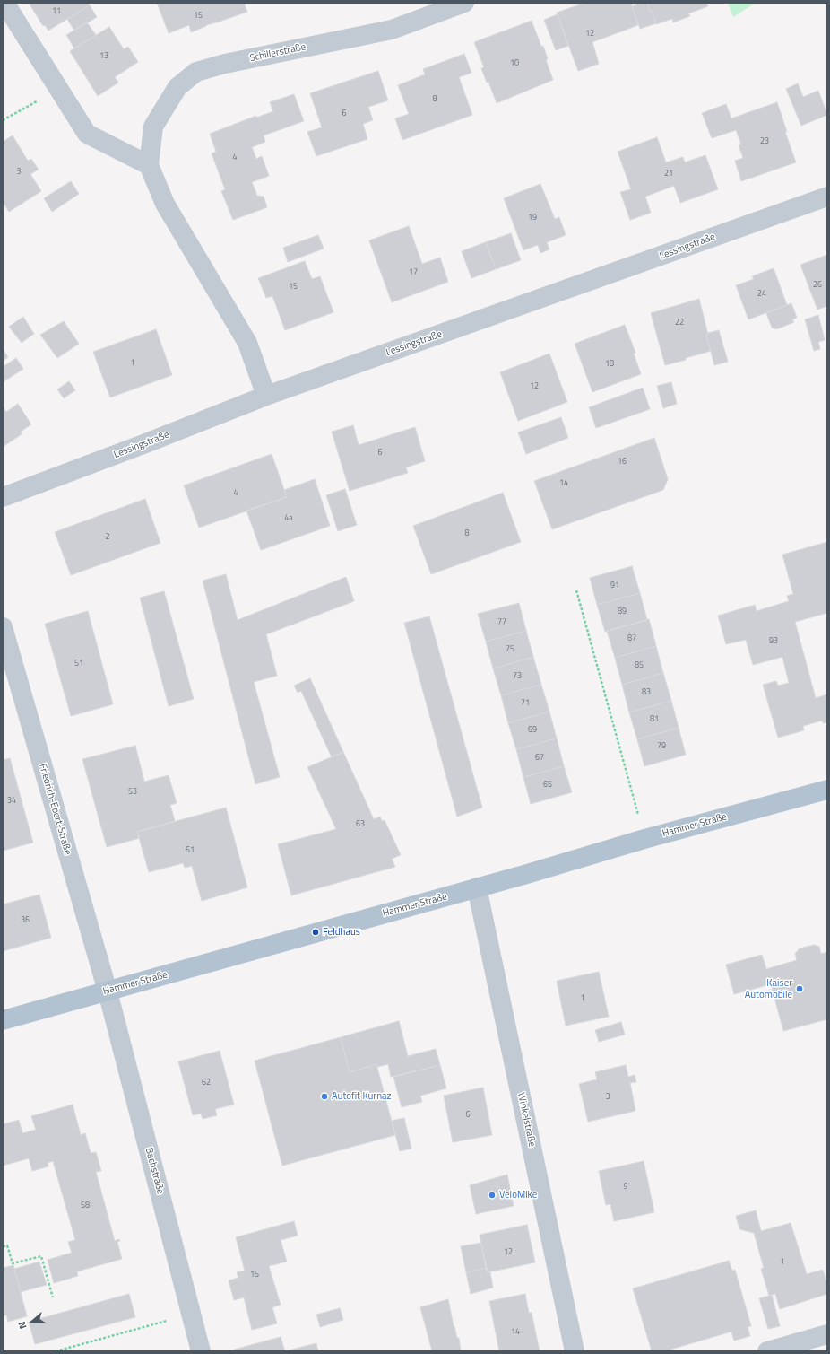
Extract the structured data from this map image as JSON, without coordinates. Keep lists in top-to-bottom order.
{
  "streets": {
    "main road": ["Hammer Straße"],
    "street": [
      "Schillerstraße",
      "Lessingstraße",
      "Friedrich-Ebert-Straße",
      "Winkelstraße",
      "Bachstraße"
    ]
  },
  "crossings": [
    ["Schillerstraße", "Lessingstraße"],
    ["Friedrich-Ebert-Straße", "Hammer Straße"],
    ["Friedrich-Ebert-Straße", "Bachstraße"],
    ["Hammer Straße", "Winkelstraße"],
    ["Hammer Straße", "Bachstraße"]
  ],
  "places": [
    "Feldhaus",
    "Kaiser Automobile",
    "Autofit Kurnaz",
    "VeloMike"
  ],
  "house_numbers": [
    "11",
    "15",
    "12",
    "13",
    "10",
    "8",
    "6",
    "23",
    "4",
    "3",
    "21",
    "19",
    "17",
    "26",
    "15",
    "24",
    "22",
    "1",
    "18",
    "12",
    "6",
    "16",
    "14",
    "4",
    "4a",
    "8",
    "2",
    "91",
    "89",
    "77",
    "87",
    "93",
    "75",
    "51",
    "85",
    "73",
    "83",
    "71",
    "81",
    "69",
    "79",
    "67",
    "65",
    "53",
    "34",
    "63",
    "61",
    "36",
    "1",
    "62",
    "3",
    "6",
    "9",
    "58",
    "12",
    "1",
    "15",
    "14"
  ],
  "north": "left"
}
